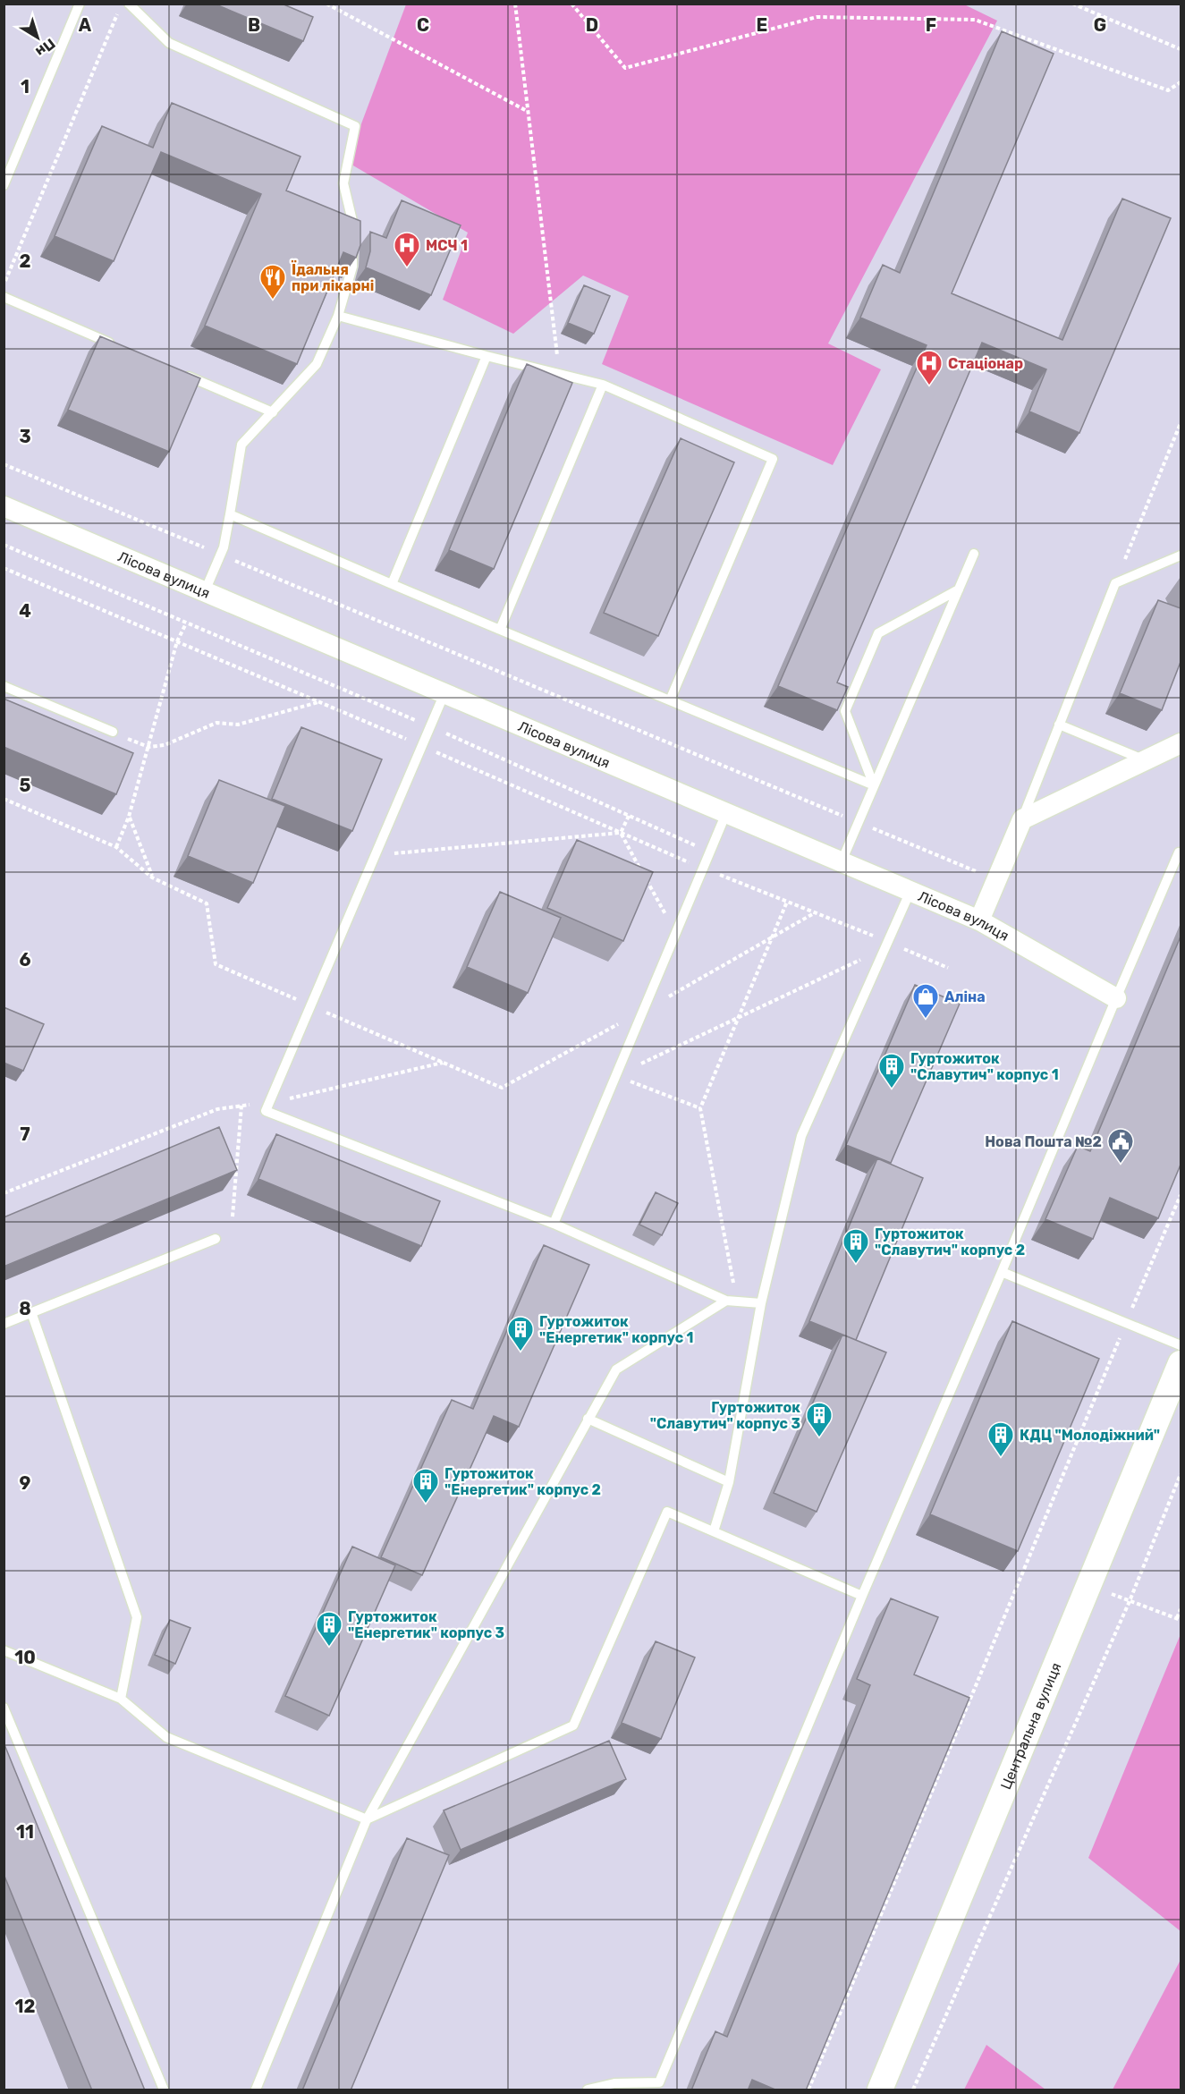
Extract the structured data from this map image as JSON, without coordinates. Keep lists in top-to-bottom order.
{
  "streets": {
    "street": ["Лісова вулиця", "Центральна вулиця"]
  },
  "places": {
    "hospital": ["МСЧ 1", "Стаціонар"],
    "restaurant": ["Їдальня при лікарні"],
    "shop": ["Аліна"],
    "building": [
      "Гуртожиток \"Славутич\" корпус 1",
      "Гуртожиток \"Славутич\" корпус 2",
      "Гуртожиток \"Енергетик\" корпус 1",
      "Гуртожиток \"Славутич\" корпус 3",
      "КДЦ \"Молодіжний\"",
      "Гуртожиток \"Енергетик\" корпус 2",
      "Гуртожиток \"Енергетик\" корпус 3"
    ],
    "public building": ["Нова Пошта №2"]
  },
  "north": "bottom right",
  "grid": {
    "columns": [
      "A",
      "B",
      "C",
      "D",
      "E",
      "F",
      "G"
    ],
    "rows": [
      "1",
      "2",
      "3",
      "4",
      "5",
      "6",
      "7",
      "8",
      "9",
      "10",
      "11",
      "12"
    ]
  }
}
